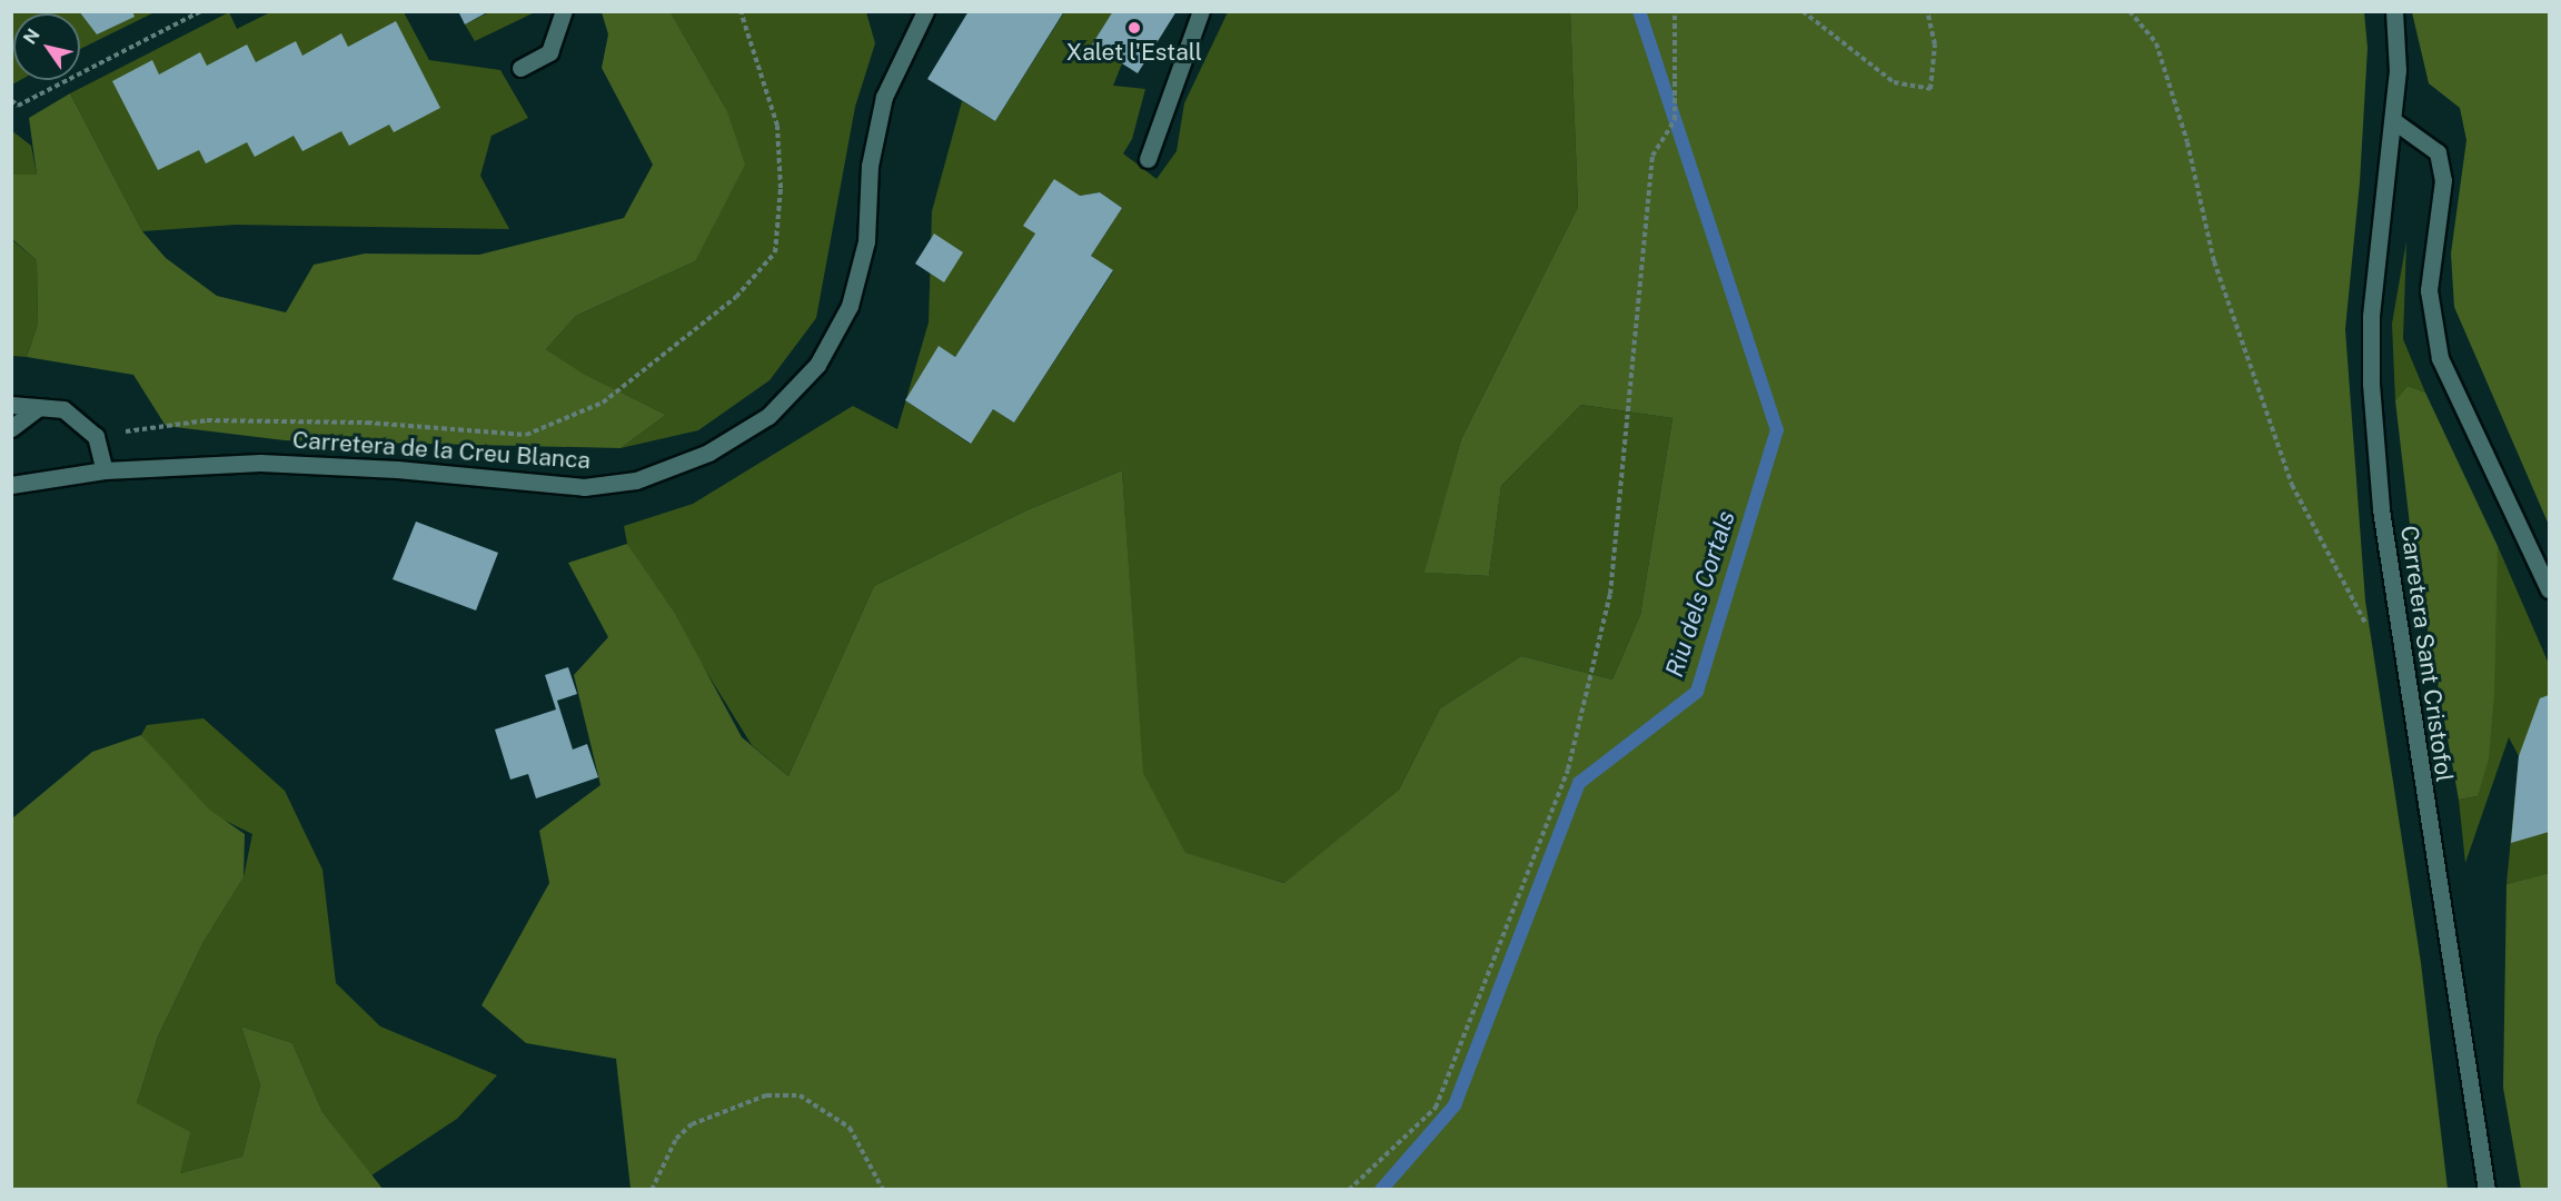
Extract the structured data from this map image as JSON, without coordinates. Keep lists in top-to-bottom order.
{
  "streets": {
    "main road": ["Carretera de la Creu Blanca", "Carretera Sant Cristofol"]
  },
  "water": ["Riu dels Cortals"],
  "places": ["Xalet l'Estall"],
  "north": "top left"
}
